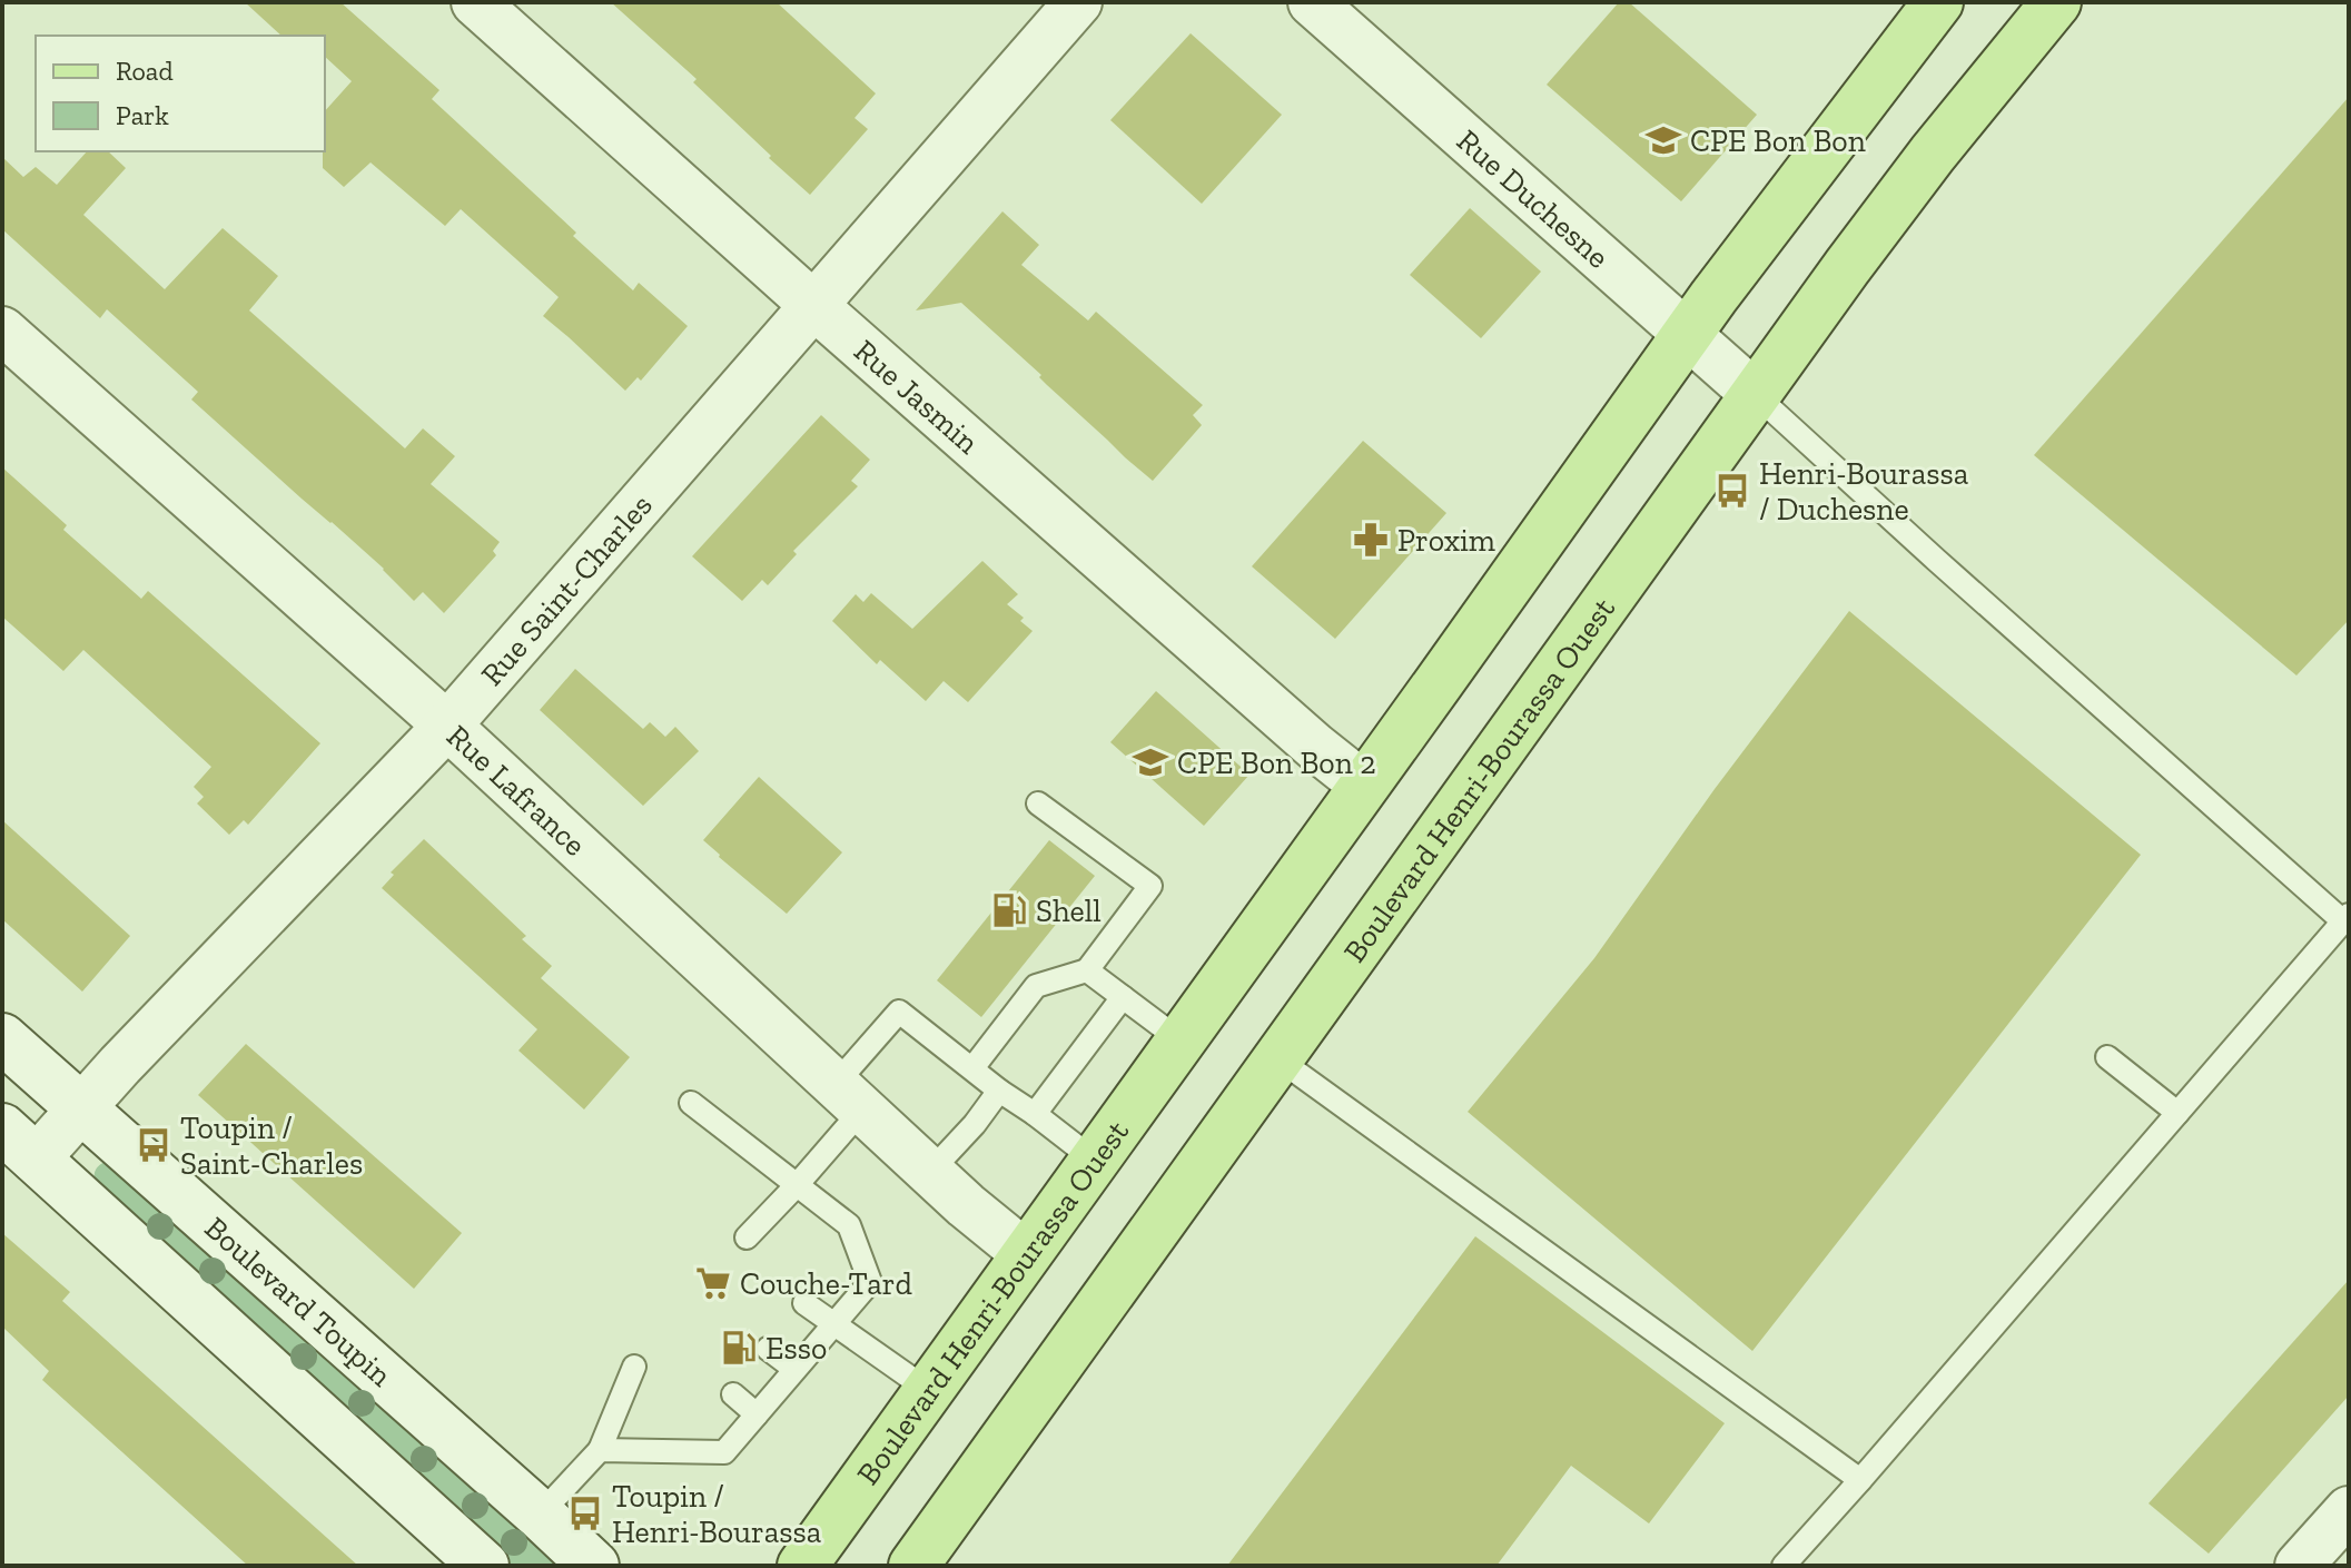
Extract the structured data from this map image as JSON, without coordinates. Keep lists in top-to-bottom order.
{
  "streets": {
    "main road": ["Boulevard Henri-Bourassa Ouest"],
    "street": [
      "Rue Duchesne",
      "Rue Jasmin",
      "Rue Saint-Charles",
      "Rue Lafrance",
      "Boulevard Toupin"
    ]
  },
  "crossings": [
    ["Rue Duchesne", "Boulevard Henri-Bourassa Ouest"],
    ["Rue Jasmin", "Rue Saint-Charles"],
    ["Rue Jasmin", "Boulevard Henri-Bourassa Ouest"],
    ["Rue Saint-Charles", "Rue Lafrance"],
    ["Rue Saint-Charles", "Boulevard Toupin"],
    ["Boulevard Henri-Bourassa Ouest", "Rue Lafrance"]
  ],
  "places": {
    "school or university": ["CPE Bon Bon", "CPE Bon Bon 2"],
    "bus stop": ["Henri-Bourassa / Duchesne", "Toupin / Saint-Charles", "Toupin / Henri-Bourassa"],
    "pharmacy": ["Proxim"],
    "fuel station": ["Shell", "Esso"],
    "supermarket": ["Couche-Tard"]
  },
  "legend": ["Road", "Park"]
}
